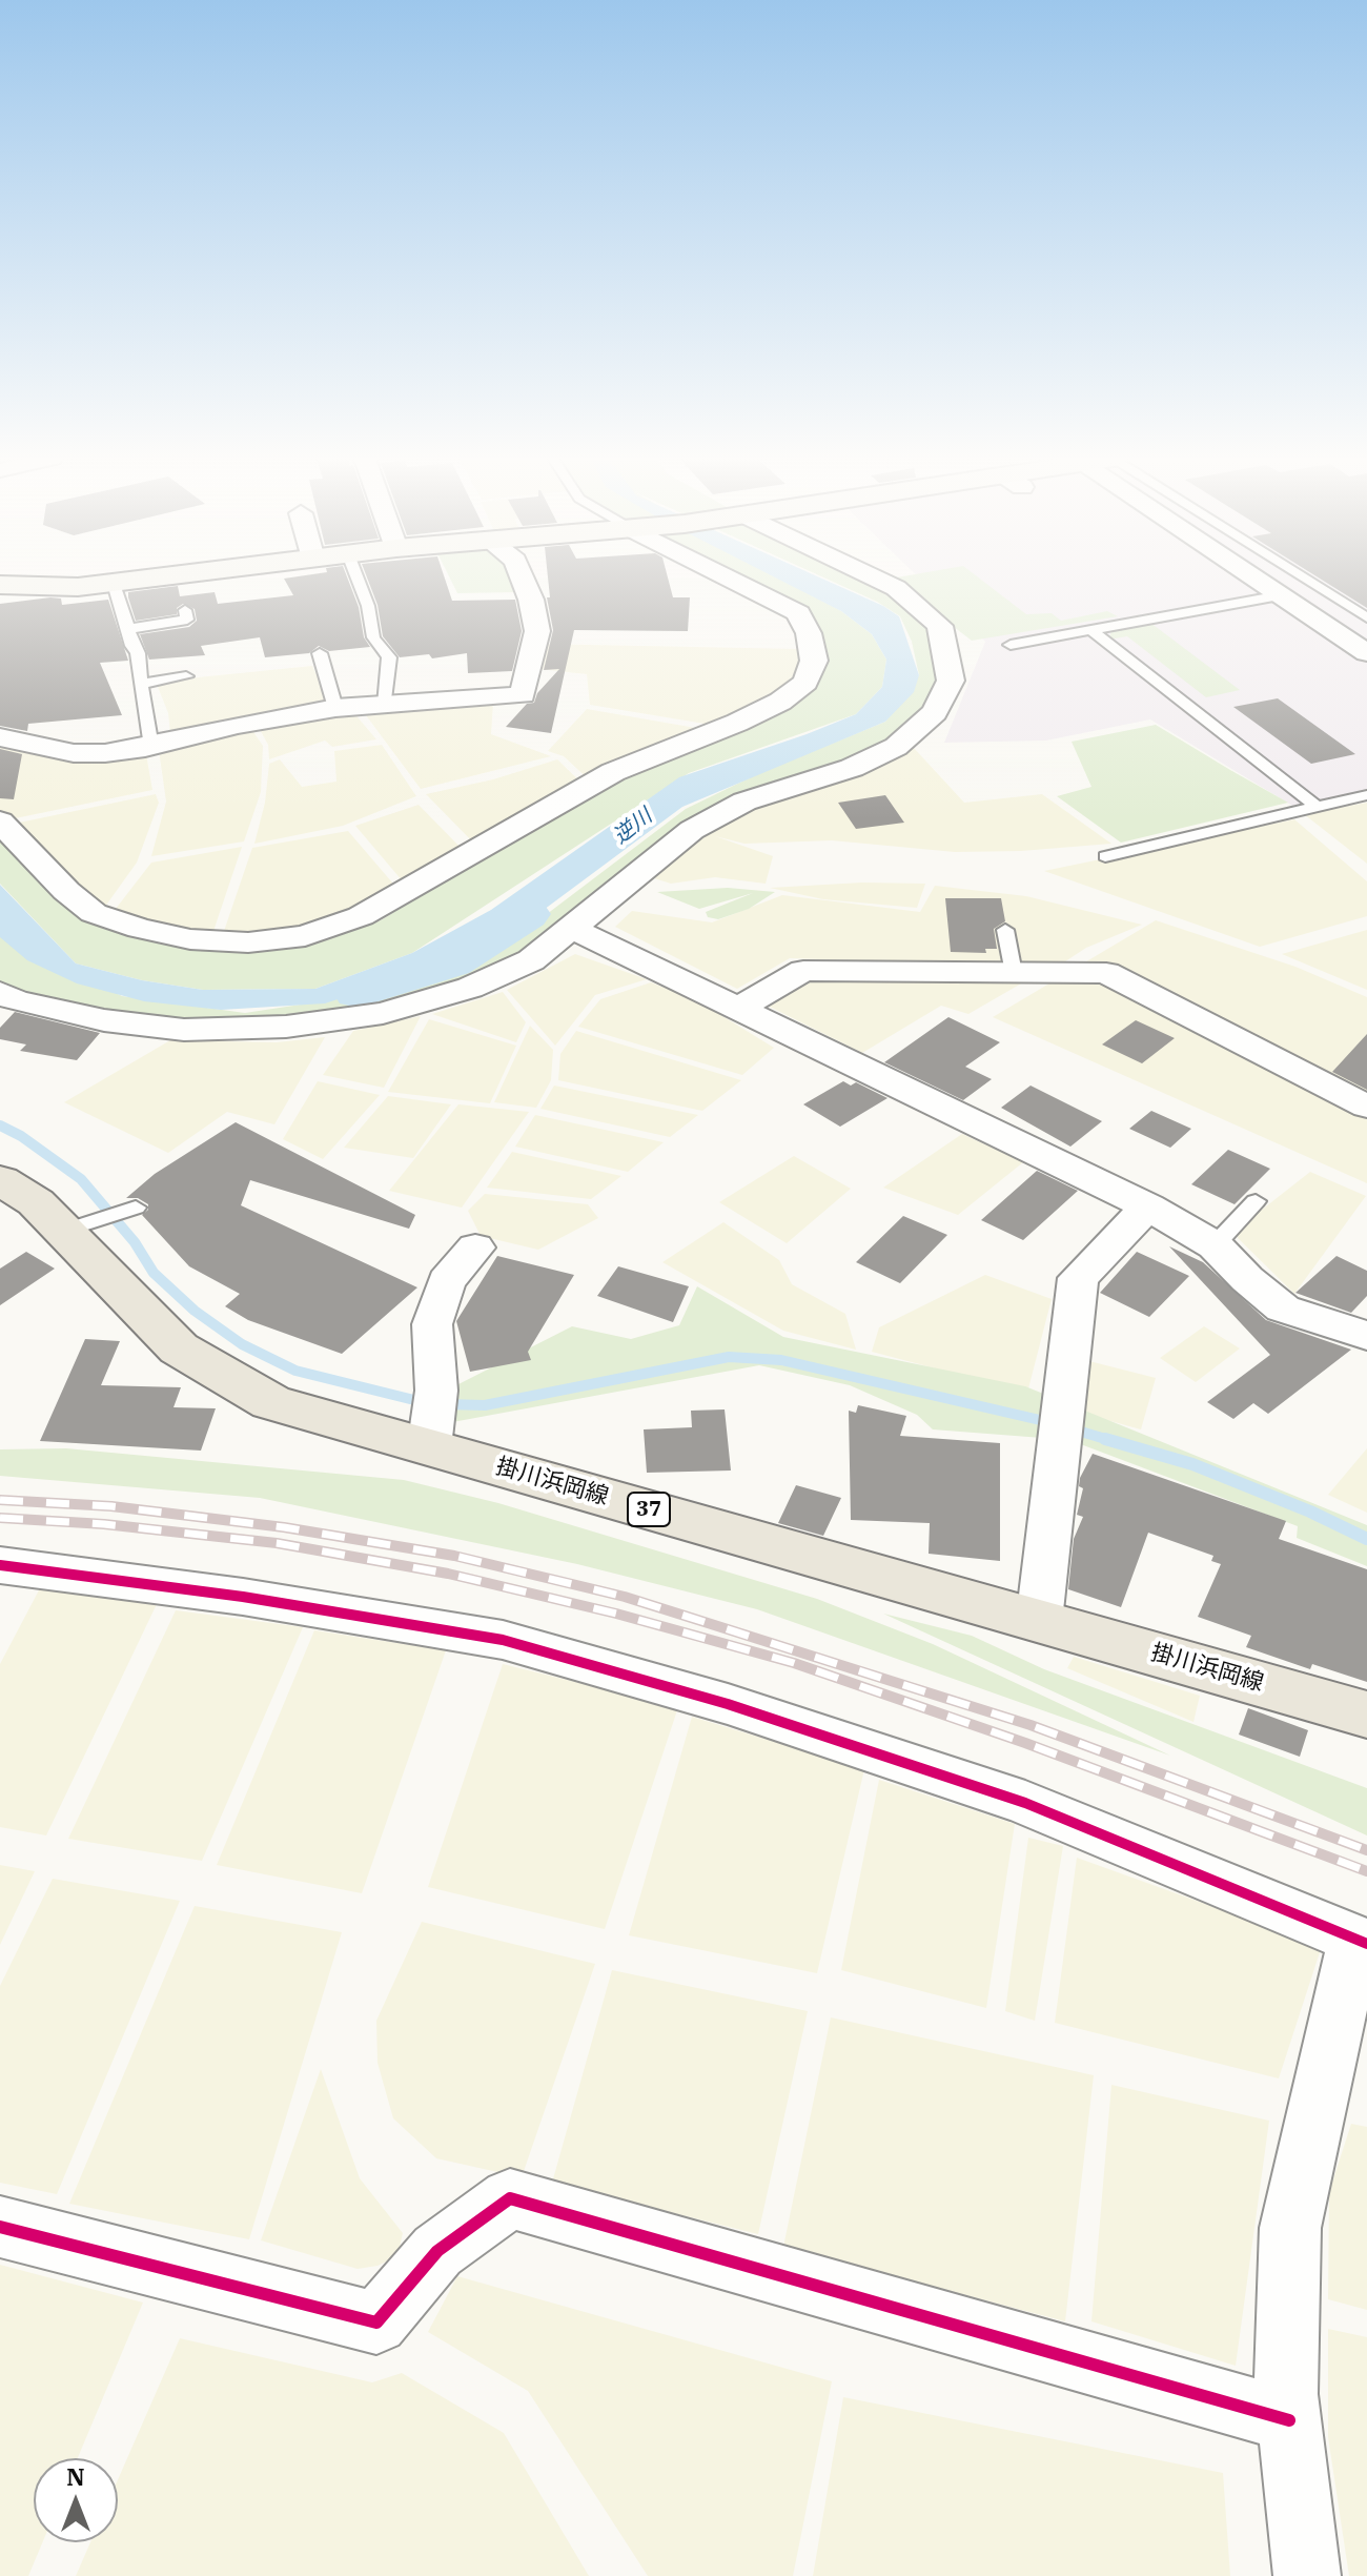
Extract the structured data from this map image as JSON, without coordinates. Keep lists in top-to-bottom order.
{
  "streets": {
    "main road": ["掛川浜岡線", "37"]
  },
  "water": ["逆川"],
  "north": "top"
}
